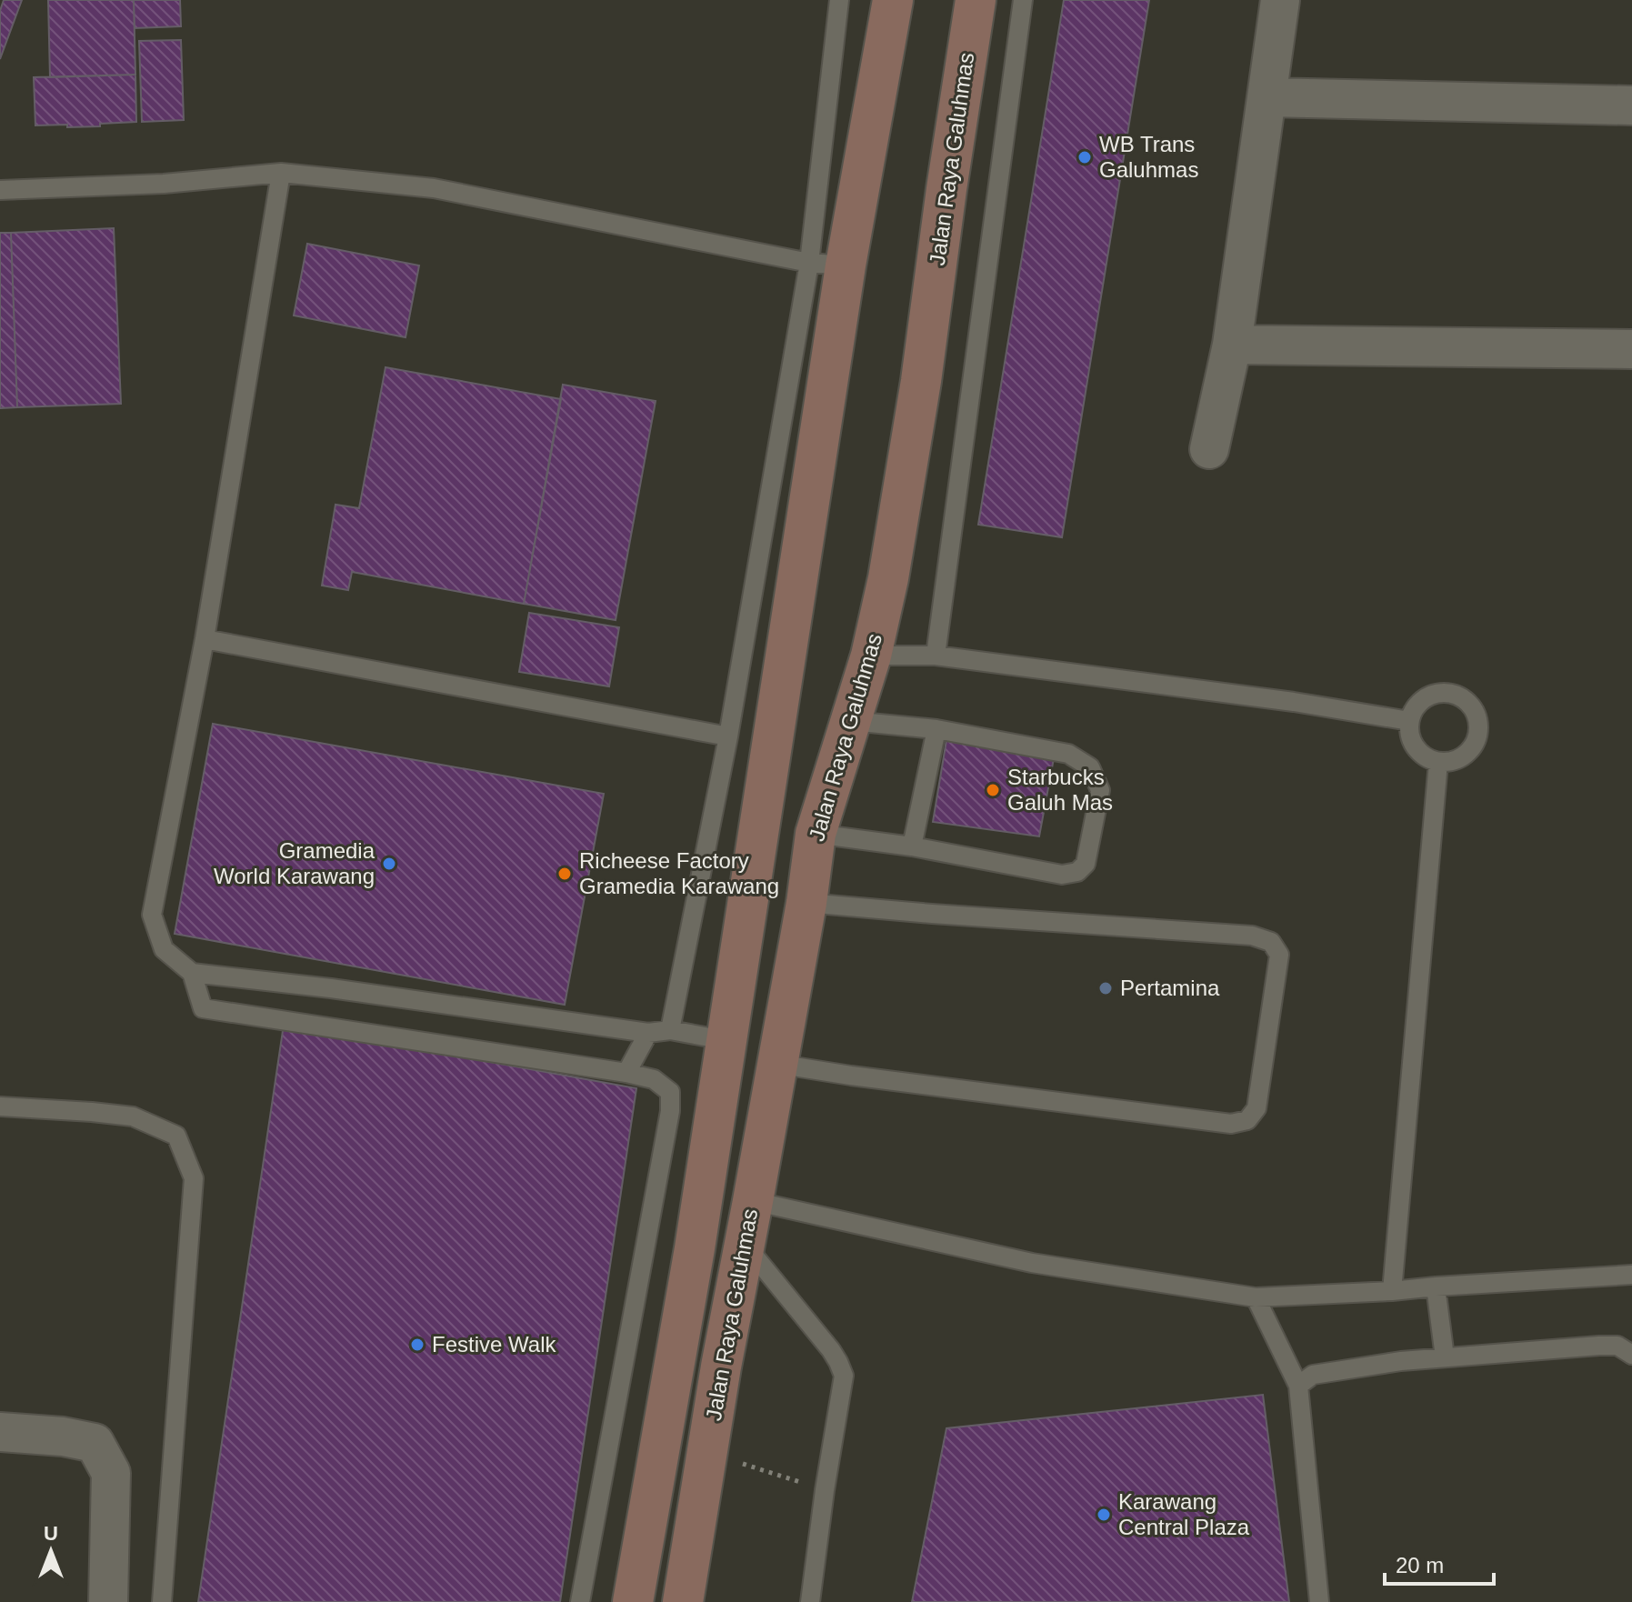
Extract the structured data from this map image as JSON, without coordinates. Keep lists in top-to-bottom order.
{
  "streets": {
    "main road": ["Jalan Raya Galuhmas"]
  },
  "places": [
    "WB Trans Galuhmas",
    "Starbucks Galuh Mas",
    "Gramedia World Karawang",
    "Richeese Factory Gramedia Karawang",
    "Pertamina",
    "Festive Walk",
    "Karawang Central Plaza"
  ],
  "scale_bar": "20 m",
  "north": "top"
}
